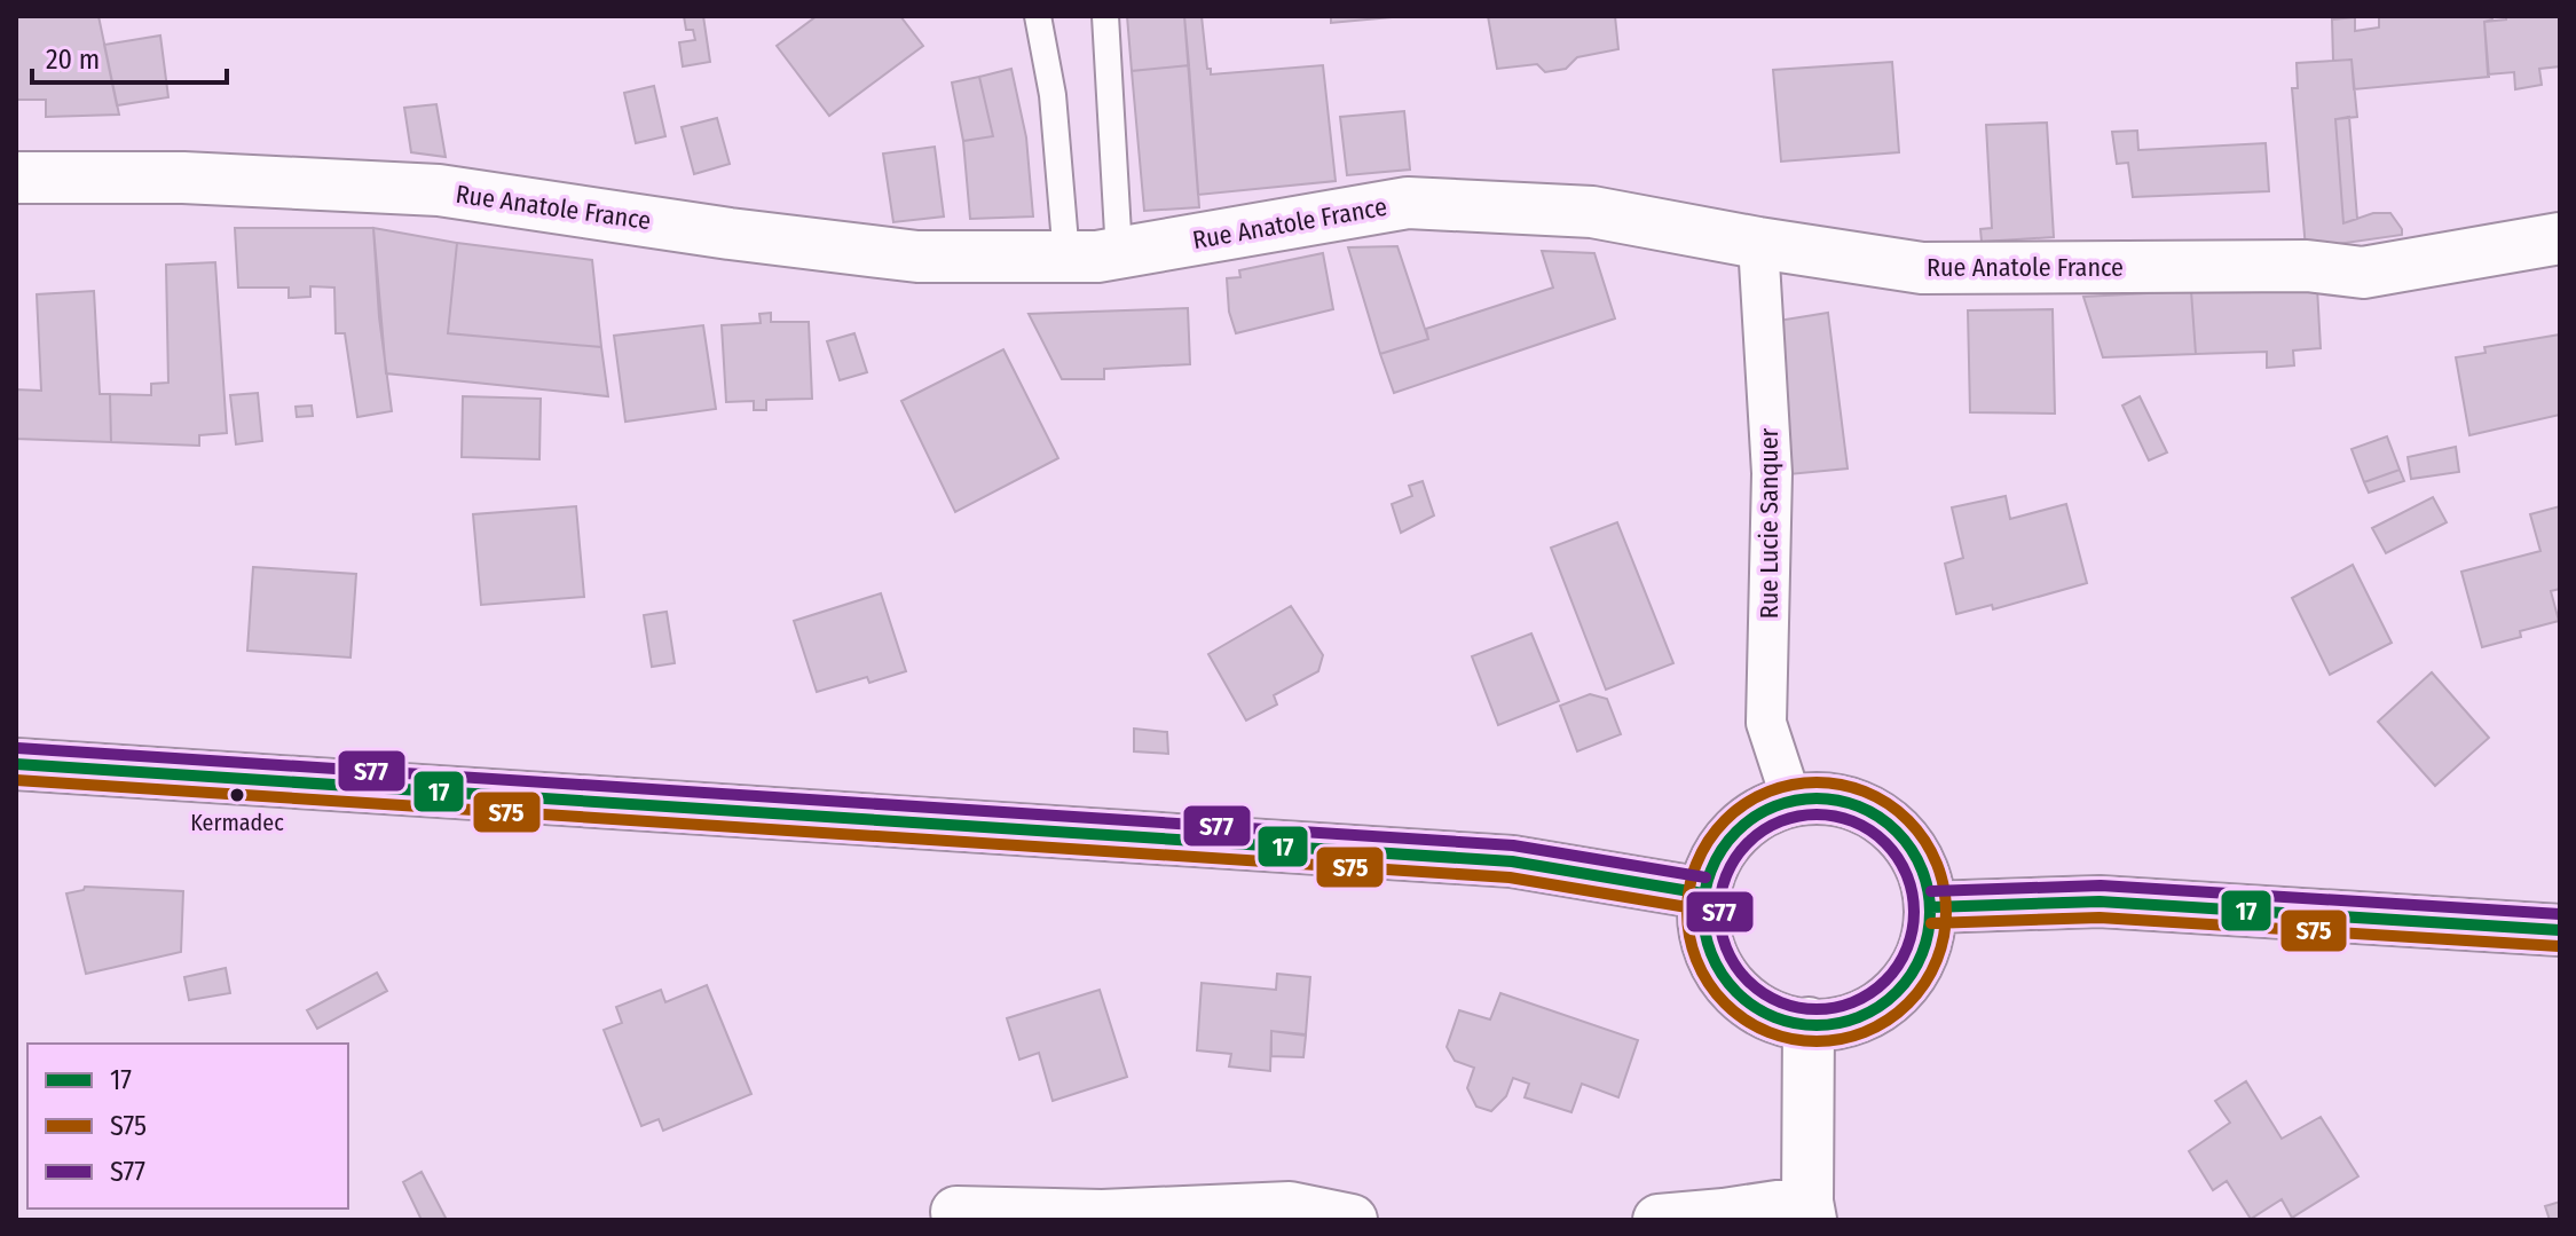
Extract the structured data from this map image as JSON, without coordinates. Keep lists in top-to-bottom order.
{
  "streets": {
    "street": ["Rue Anatole France", "Rue Lucie Sanquer"]
  },
  "crossings": [
    ["Rue Anatole France", "Rue Lucie Sanquer"]
  ],
  "places": ["Kermadec"],
  "lines": ["transit line S77", "transit line 17", "transit line S75"],
  "legend": ["17", "S75", "S77"],
  "scale_bar": "20 m"
}
